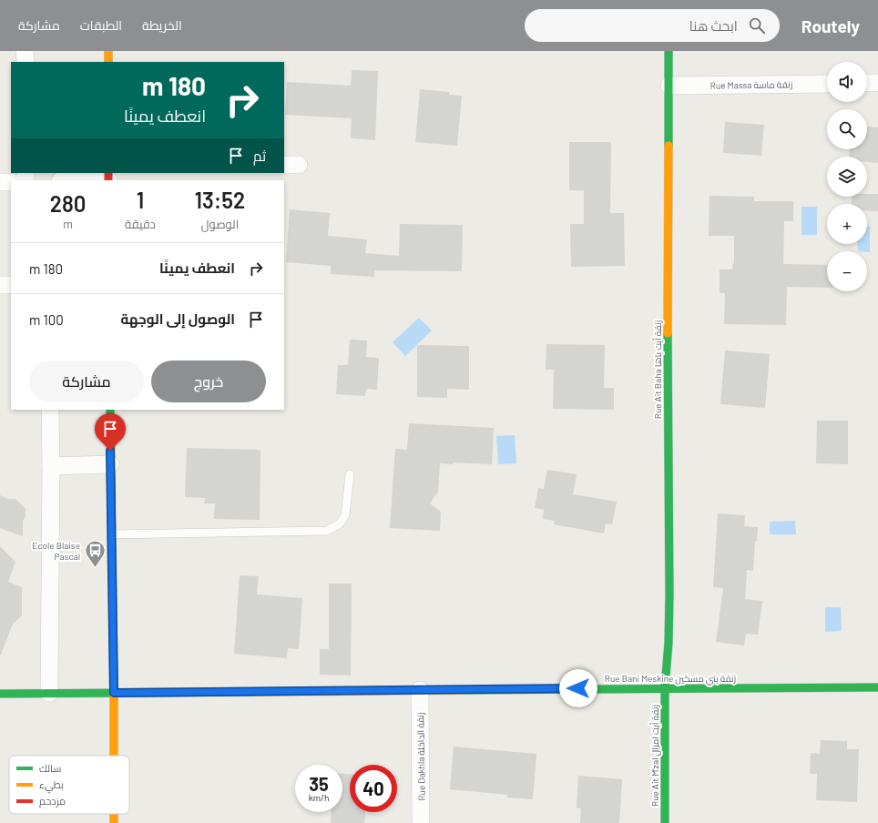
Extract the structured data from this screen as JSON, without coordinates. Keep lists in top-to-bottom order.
{
  "streets": {
    "street": [
      "Rue Massa زنقة ماسة",
      "Rue Ait Baha زنقة أيت باها",
      "Rue Bani Meskine زنقة بني مسكين",
      "Rue Ait M'zal زنقة أيت امزال",
      "Rue Dakhla زنقة الداخلة"
    ]
  },
  "crossings": [
    ["Rue Massa زنقة ماسة", "Rue Ait Baha زنقة أيت باها"],
    ["Rue Ait Baha زنقة أيت باها", "Rue Bani Meskine زنقة بني مسكين"],
    ["Rue Ait Baha زنقة أيت باها", "Rue Ait M'zal زنقة أيت امزال"],
    ["Rue Bani Meskine زنقة بني مسكين", "Rue Ait M'zal زنقة أيت امزال"],
    ["Rue Bani Meskine زنقة بني مسكين", "Rue Dakhla زنقة الداخلة"]
  ],
  "places": {
    "bus stop": ["Ecole Blaise Pascal"]
  },
  "legend": ["سالك", "بطيء", "مزدحم"],
  "page": {
    "header": "Routely",
    "search": "ابحث هنا",
    "nav": ["الخريطة", "الطبقات", "مشاركة"],
    "map_buttons": ["+", "−"],
    "turn": ["180 m", "انعطف يمينًا"],
    "then": "ثم",
    "eta": [
      "13:52",
      "الوصول",
      "1",
      "دقيقة",
      "280",
      "m"
    ],
    "list": [
      {
        "name": "انعطف يمينًا",
        "value": "180 m"
      },
      {
        "name": "الوصول إلى الوجهة",
        "value": "100 m"
      }
    ],
    "buttons": ["خروج", "مشاركة"],
    "speed": "35 km/h",
    "limit": "40"
  }
}
